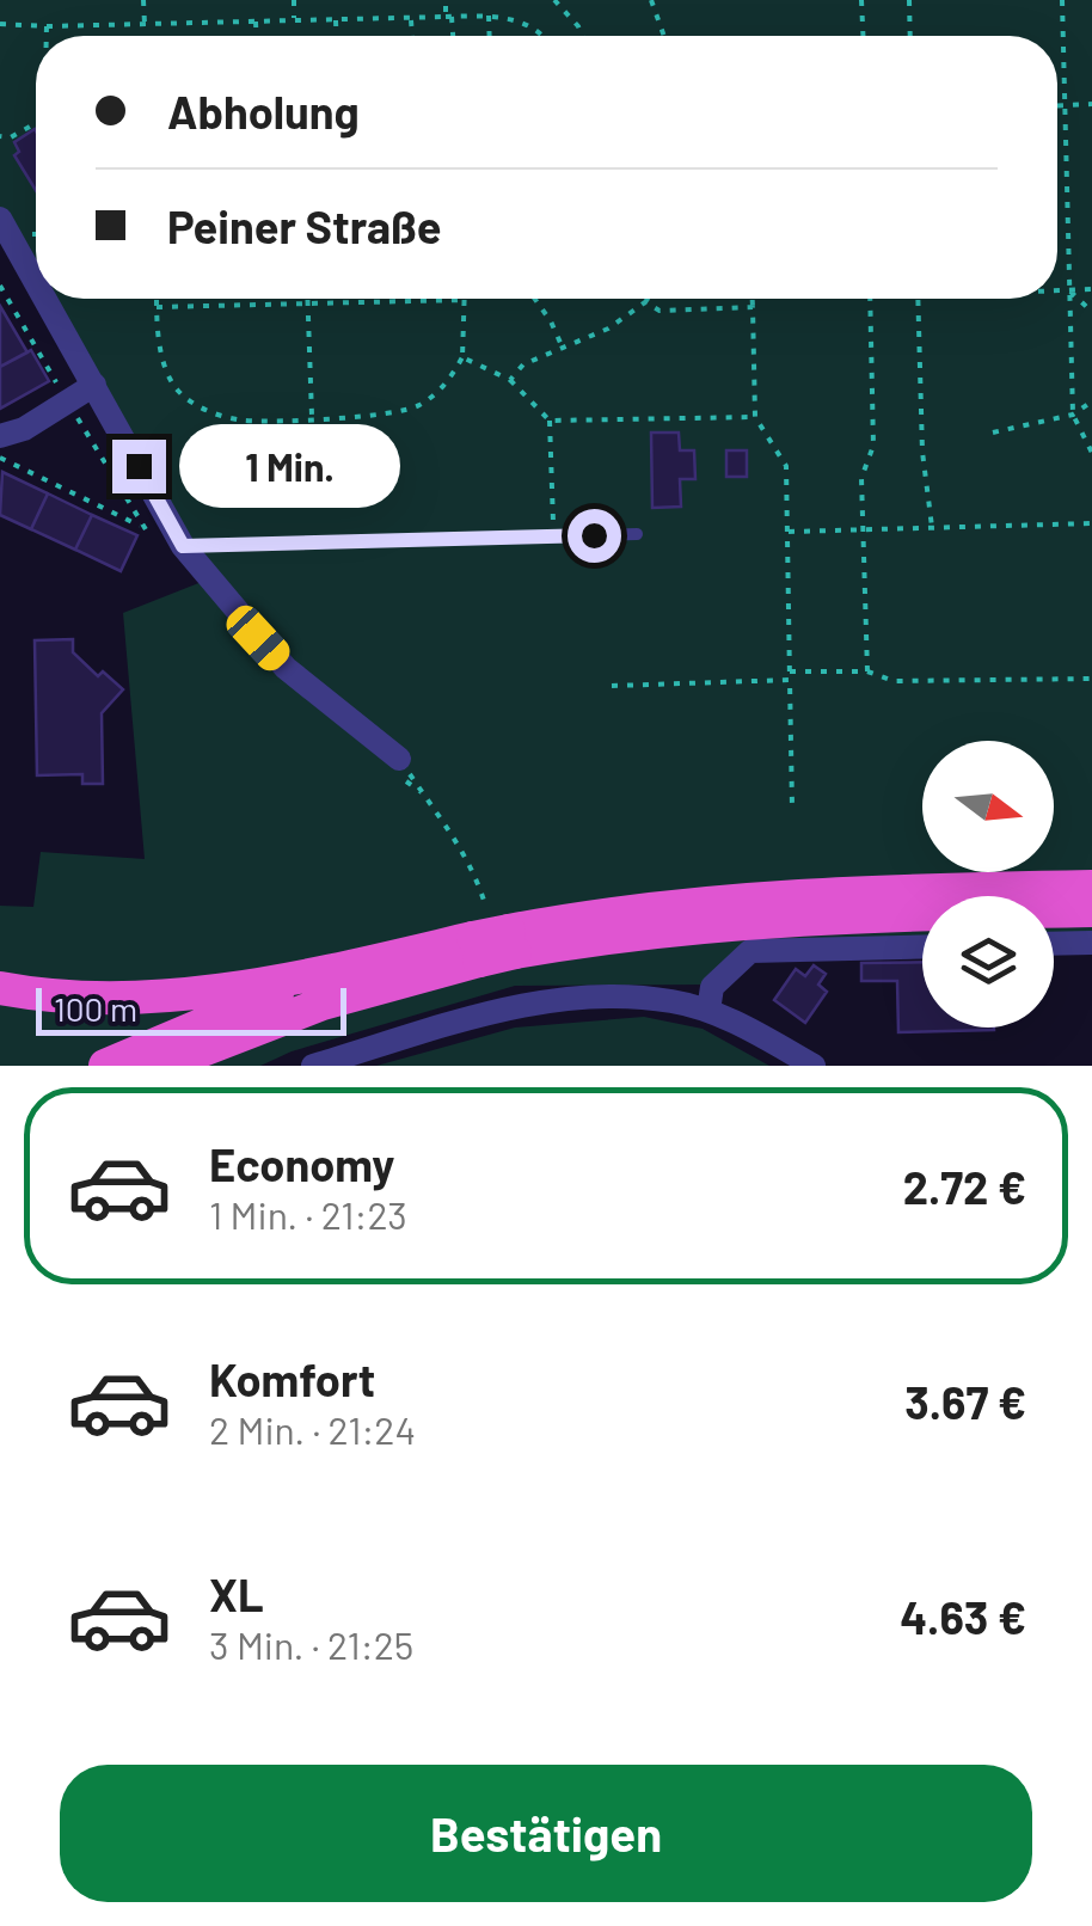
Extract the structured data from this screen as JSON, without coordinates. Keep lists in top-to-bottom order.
{
  "scale_bar": "100 m",
  "north": "right",
  "page": {
    "banner": ["Abholung", "Peiner Straße"],
    "bubble": "1 Min.",
    "scale": "100 m",
    "list": [
      {
        "name": "Economy",
        "note": "1 Min. · 21:23",
        "value": "2.72 €"
      },
      {
        "name": "Komfort",
        "note": "2 Min. · 21:24",
        "value": "3.67 €"
      },
      {
        "name": "XL",
        "note": "3 Min. · 21:25",
        "value": "4.63 €"
      }
    ],
    "buttons": "Bestätigen"
  }
}
